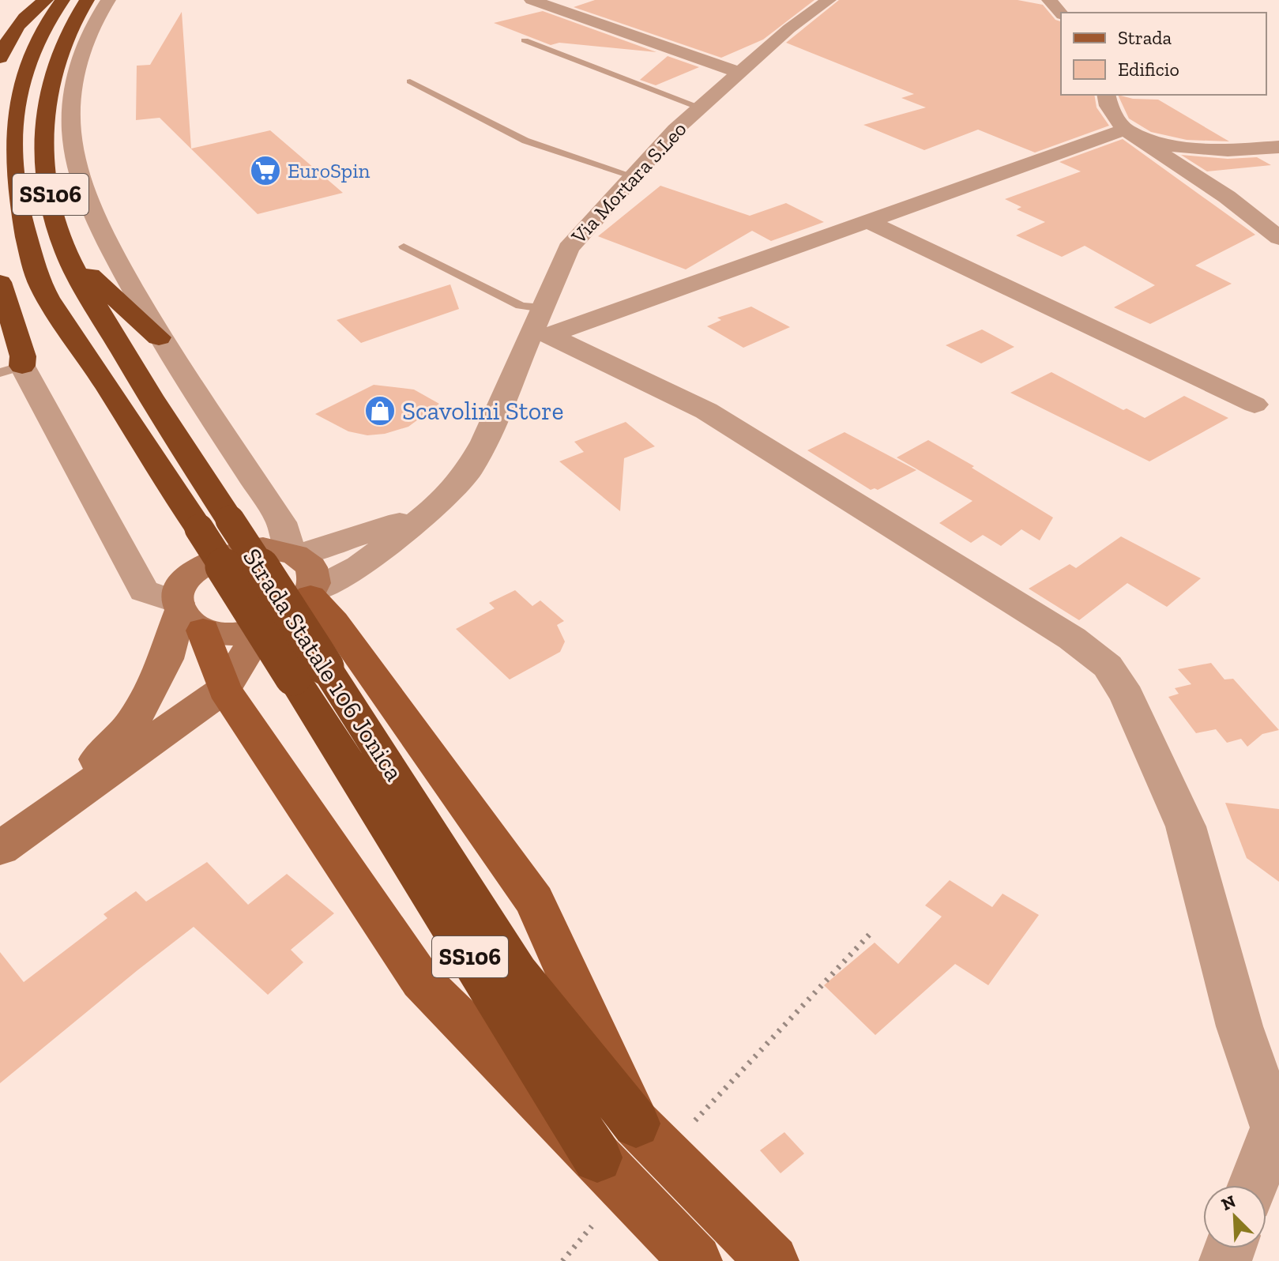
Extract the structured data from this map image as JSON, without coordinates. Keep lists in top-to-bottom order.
{
  "streets": {
    "highway": ["SS106", "Strada Statale 106 Jonica"],
    "street": ["Via Mortara S.Leo"]
  },
  "places": {
    "supermarket": ["EuroSpin"],
    "shop": ["Scavolini Store"]
  },
  "legend": ["Strada", "Edificio"],
  "north": "top left"
}
